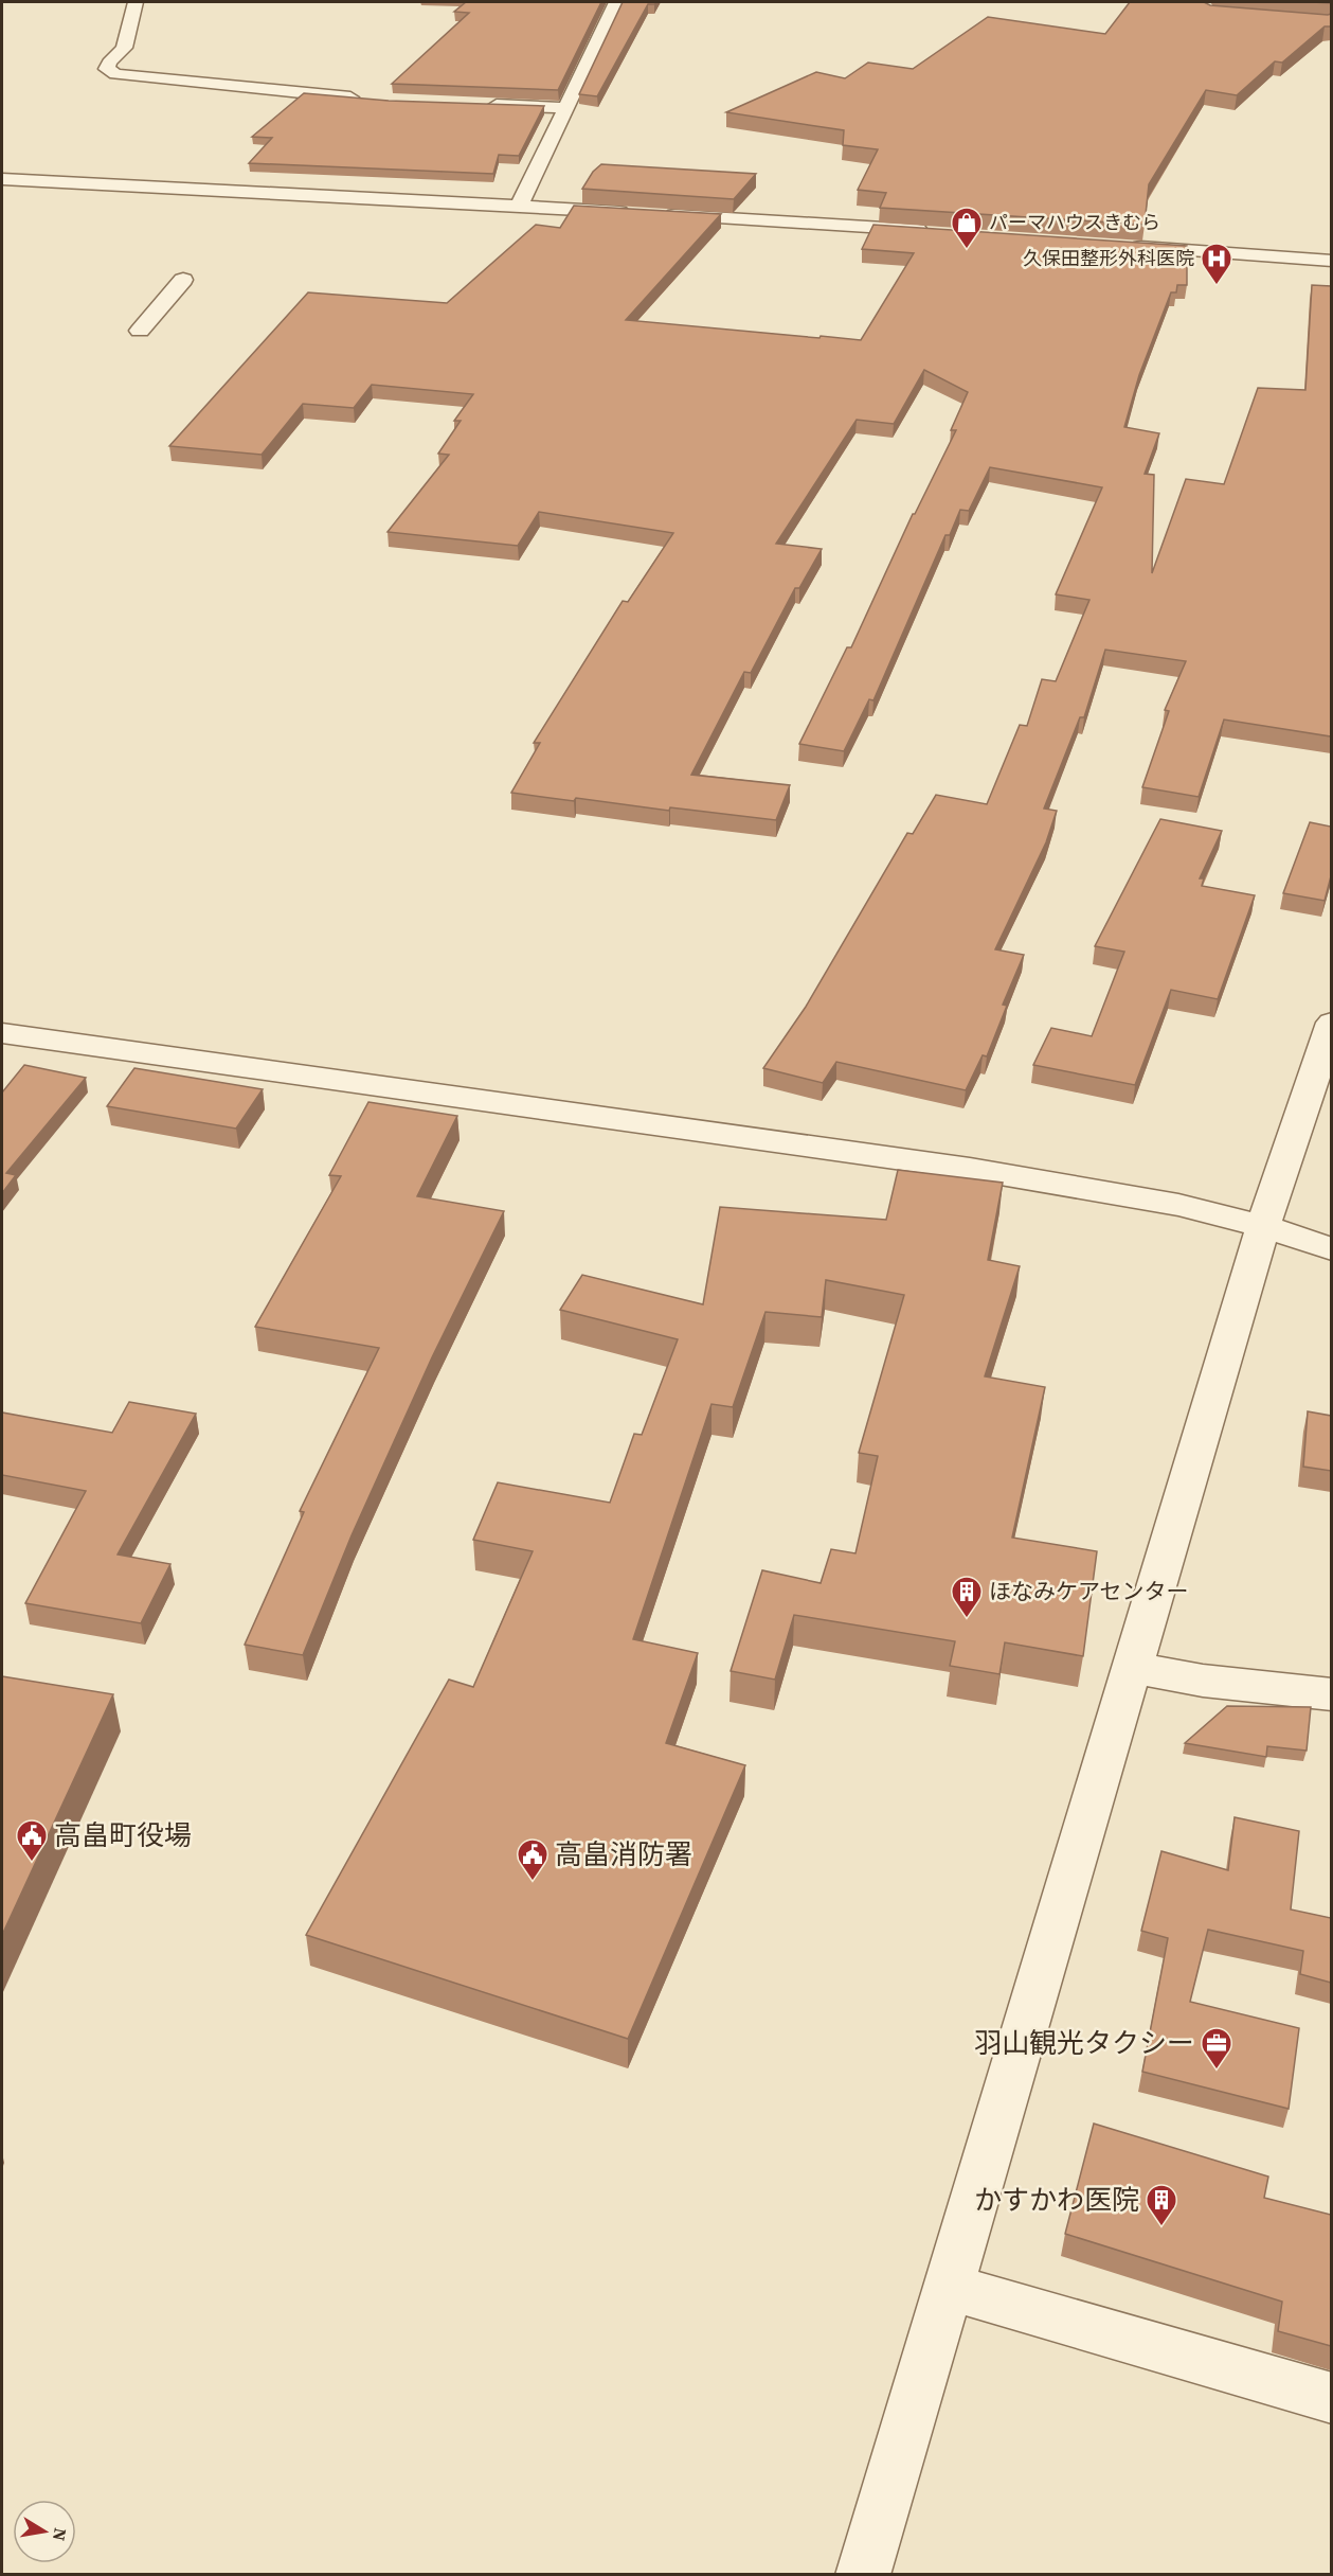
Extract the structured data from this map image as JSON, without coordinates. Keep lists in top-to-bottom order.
{
  "places": {
    "shop": ["パーマハウスきむら"],
    "hospital": ["久保田整形外科医院"],
    "building": ["ほなみケアセンター", "かすかわ医院"],
    "public building": ["高畠町役場", "高畠消防署"],
    "office": ["羽山観光タクシー"]
  },
  "north": "right"
}
